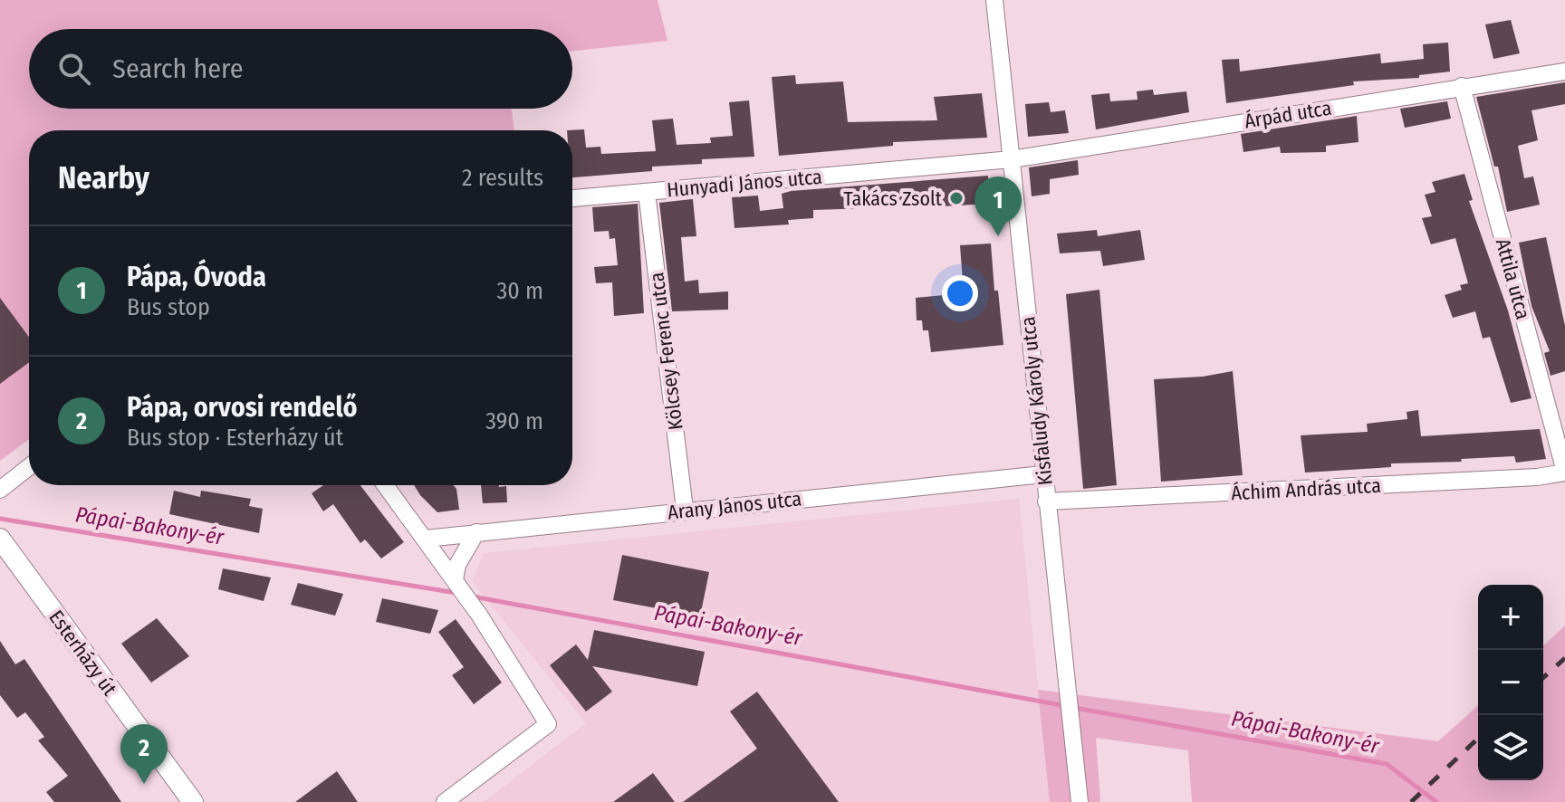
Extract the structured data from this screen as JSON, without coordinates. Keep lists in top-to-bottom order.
{
  "streets": {
    "street": [
      "Árpád utca",
      "Hunyadi János utca",
      "Attila utca",
      "Kölcsey Ferenc utca",
      "Kisfaludy Károly utca",
      "Áchim András utca",
      "Arany János utca",
      "Esterházy út"
    ]
  },
  "crossings": [
    ["Árpád utca", "Hunyadi János utca"],
    ["Árpád utca", "Attila utca"],
    ["Árpád utca", "Kisfaludy Károly utca"],
    ["Hunyadi János utca", "Kölcsey Ferenc utca"],
    ["Hunyadi János utca", "Kisfaludy Károly utca"],
    ["Attila utca", "Áchim András utca"],
    ["Kölcsey Ferenc utca", "Arany János utca"],
    ["Kisfaludy Károly utca", "Áchim András utca"],
    ["Kisfaludy Károly utca", "Arany János utca"]
  ],
  "water": ["Pápai-Bakony-ér"],
  "places": ["Takács Zsolt"],
  "page": {
    "search": "Search here",
    "heading": ["Nearby", "2 results"],
    "pins": ["1", "2"],
    "list": [
      {
        "mark": "1",
        "name": "Pápa, Óvoda",
        "note": "Bus stop",
        "value": "30 m"
      },
      {
        "mark": "2",
        "name": "Pápa, orvosi rendelő",
        "note": "Bus stop · Esterházy út",
        "value": "390 m"
      }
    ],
    "map_buttons": ["+", "−"]
  }
}
